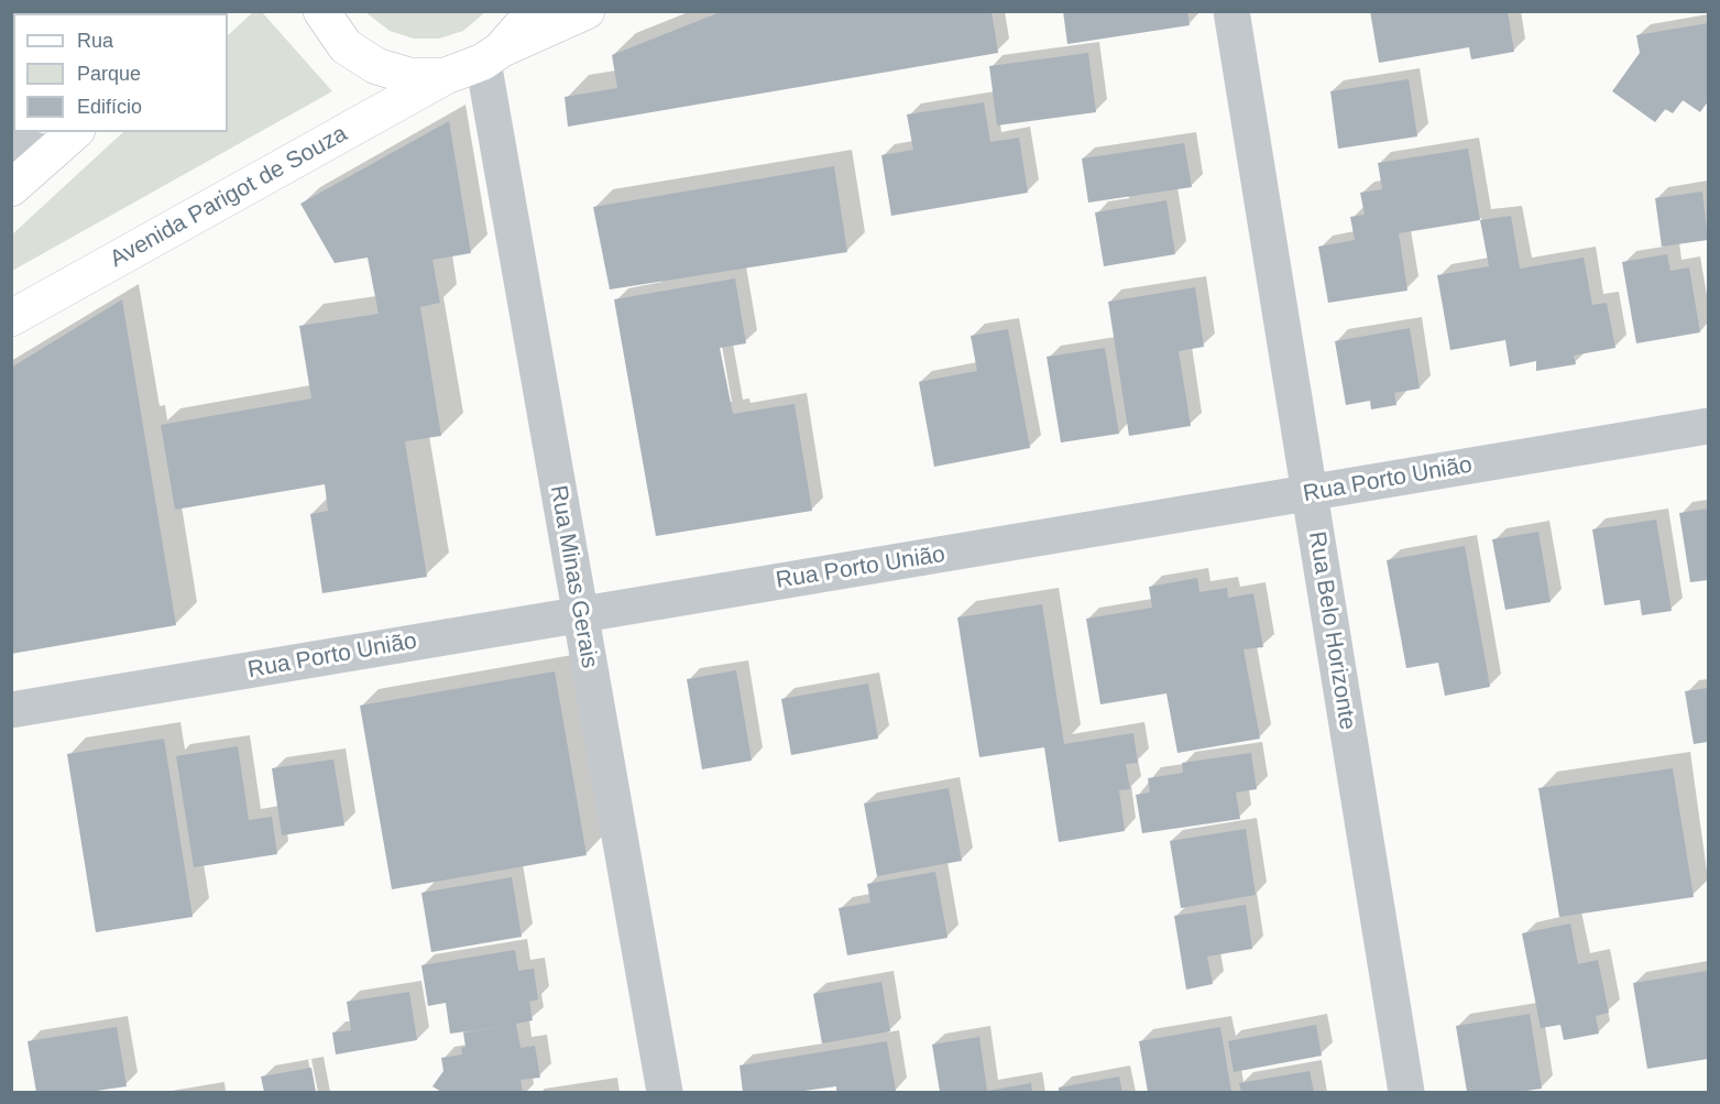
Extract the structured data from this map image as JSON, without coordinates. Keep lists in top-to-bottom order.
{
  "streets": {
    "main road": ["Avenida Parigot de Souza"],
    "street": ["Rua Porto União", "Rua Minas Gerais", "Rua Belo Horizonte"]
  },
  "crossings": [
    ["Rua Porto União", "Rua Minas Gerais"],
    ["Rua Porto União", "Rua Belo Horizonte"]
  ],
  "legend": ["Rua", "Parque", "Edifício"]
}
